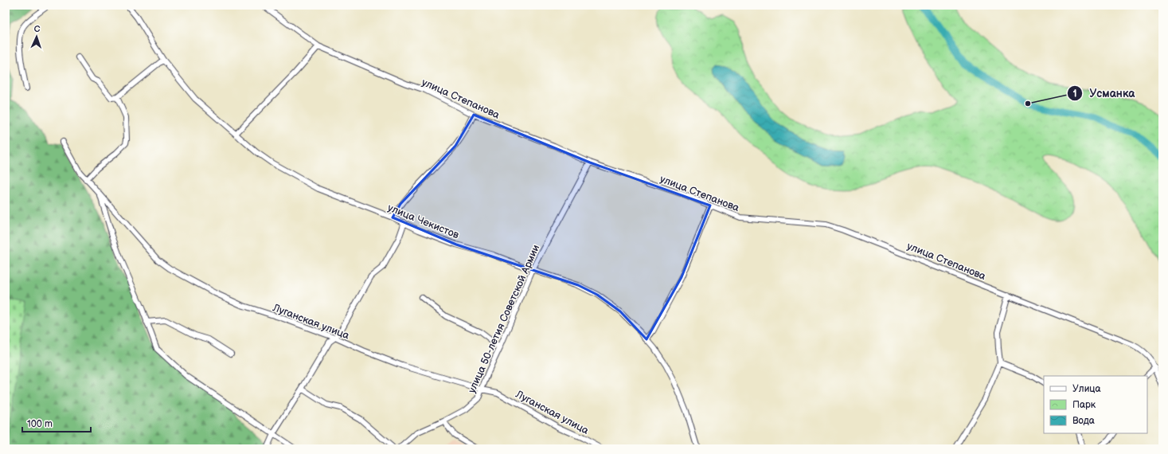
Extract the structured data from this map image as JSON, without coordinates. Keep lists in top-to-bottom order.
{
  "streets": {
    "street": [
      "улица Степанова",
      "улица Чекистов",
      "улица 50-летия Советской Армии",
      "Луганская улица"
    ]
  },
  "crossings": [
    ["улица Степанова", "улица 50-летия Советской Армии"],
    ["улица Чекистов", "улица 50-летия Советской Армии"],
    ["улица 50-летия Советской Армии", "Луганская улица"]
  ],
  "places": ["Усманка"],
  "legend": ["Улица", "Парк", "Вода"],
  "scale_bar": "100 m",
  "north": "top"
}
